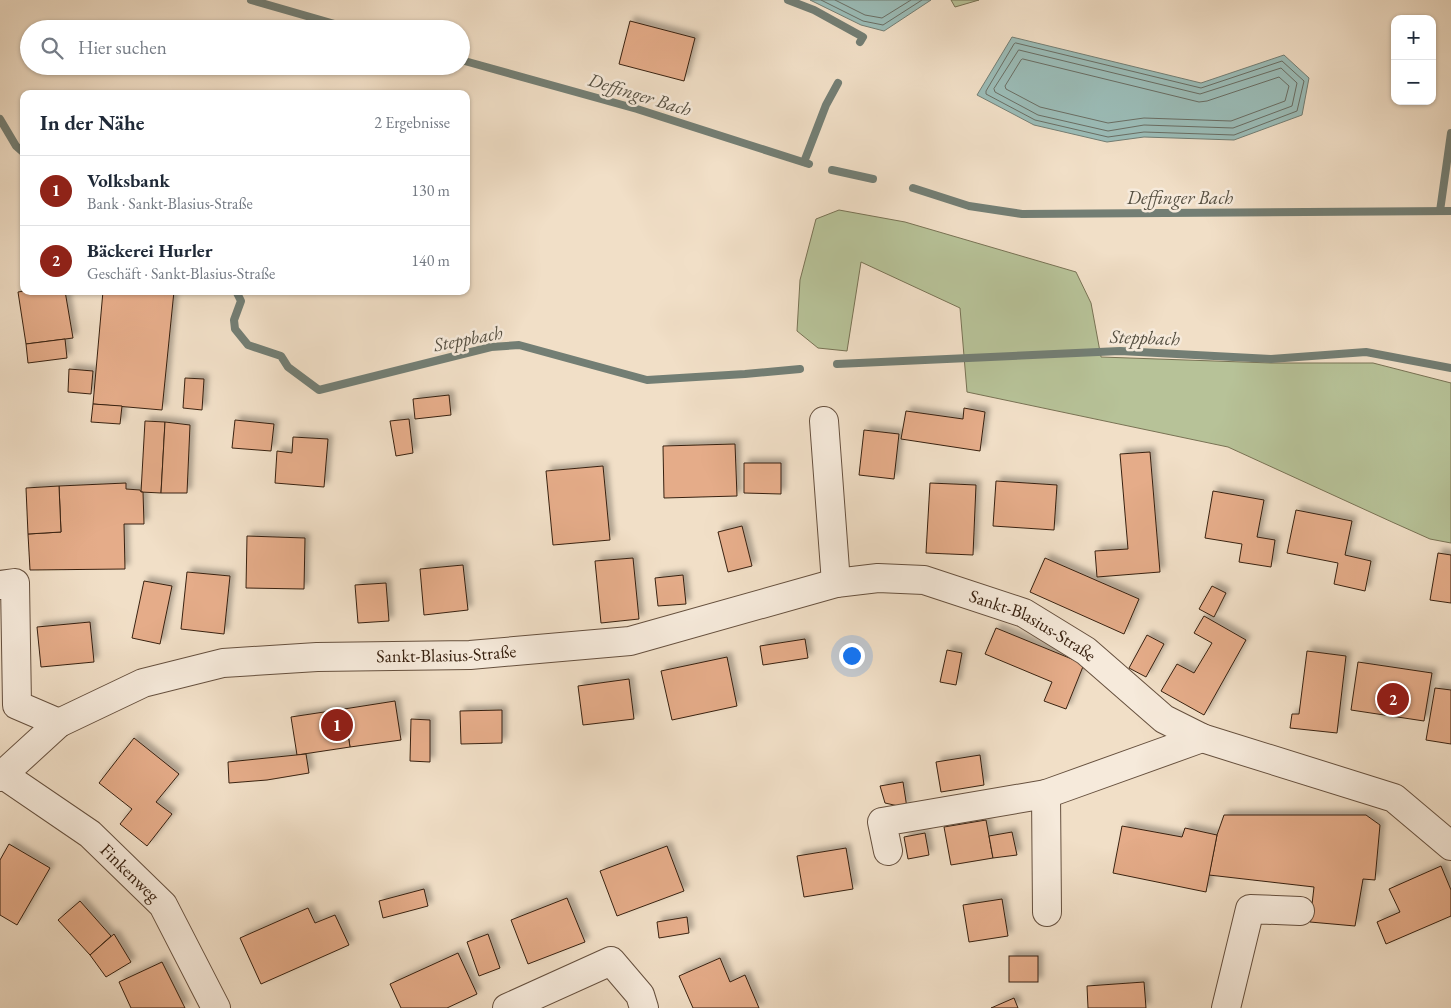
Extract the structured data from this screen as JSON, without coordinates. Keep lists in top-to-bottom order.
{
  "streets": {
    "street": ["Sankt-Blasius-Straße", "Finkenweg"]
  },
  "crossings": [
    ["Sankt-Blasius-Straße", "Finkenweg"]
  ],
  "water": ["Deffinger Bach", "Steppbach"],
  "page": {
    "map_buttons": ["+", "−"],
    "search": "Hier suchen",
    "heading": ["In der Nähe", "2 Ergebnisse"],
    "list": [
      {
        "mark": "1",
        "name": "Volksbank",
        "note": "Bank · Sankt-Blasius-Straße",
        "value": "130 m"
      },
      {
        "mark": "2",
        "name": "Bäckerei Hurler",
        "note": "Geschäft · Sankt-Blasius-Straße",
        "value": "140 m"
      }
    ],
    "pins": ["2", "1"]
  }
}
